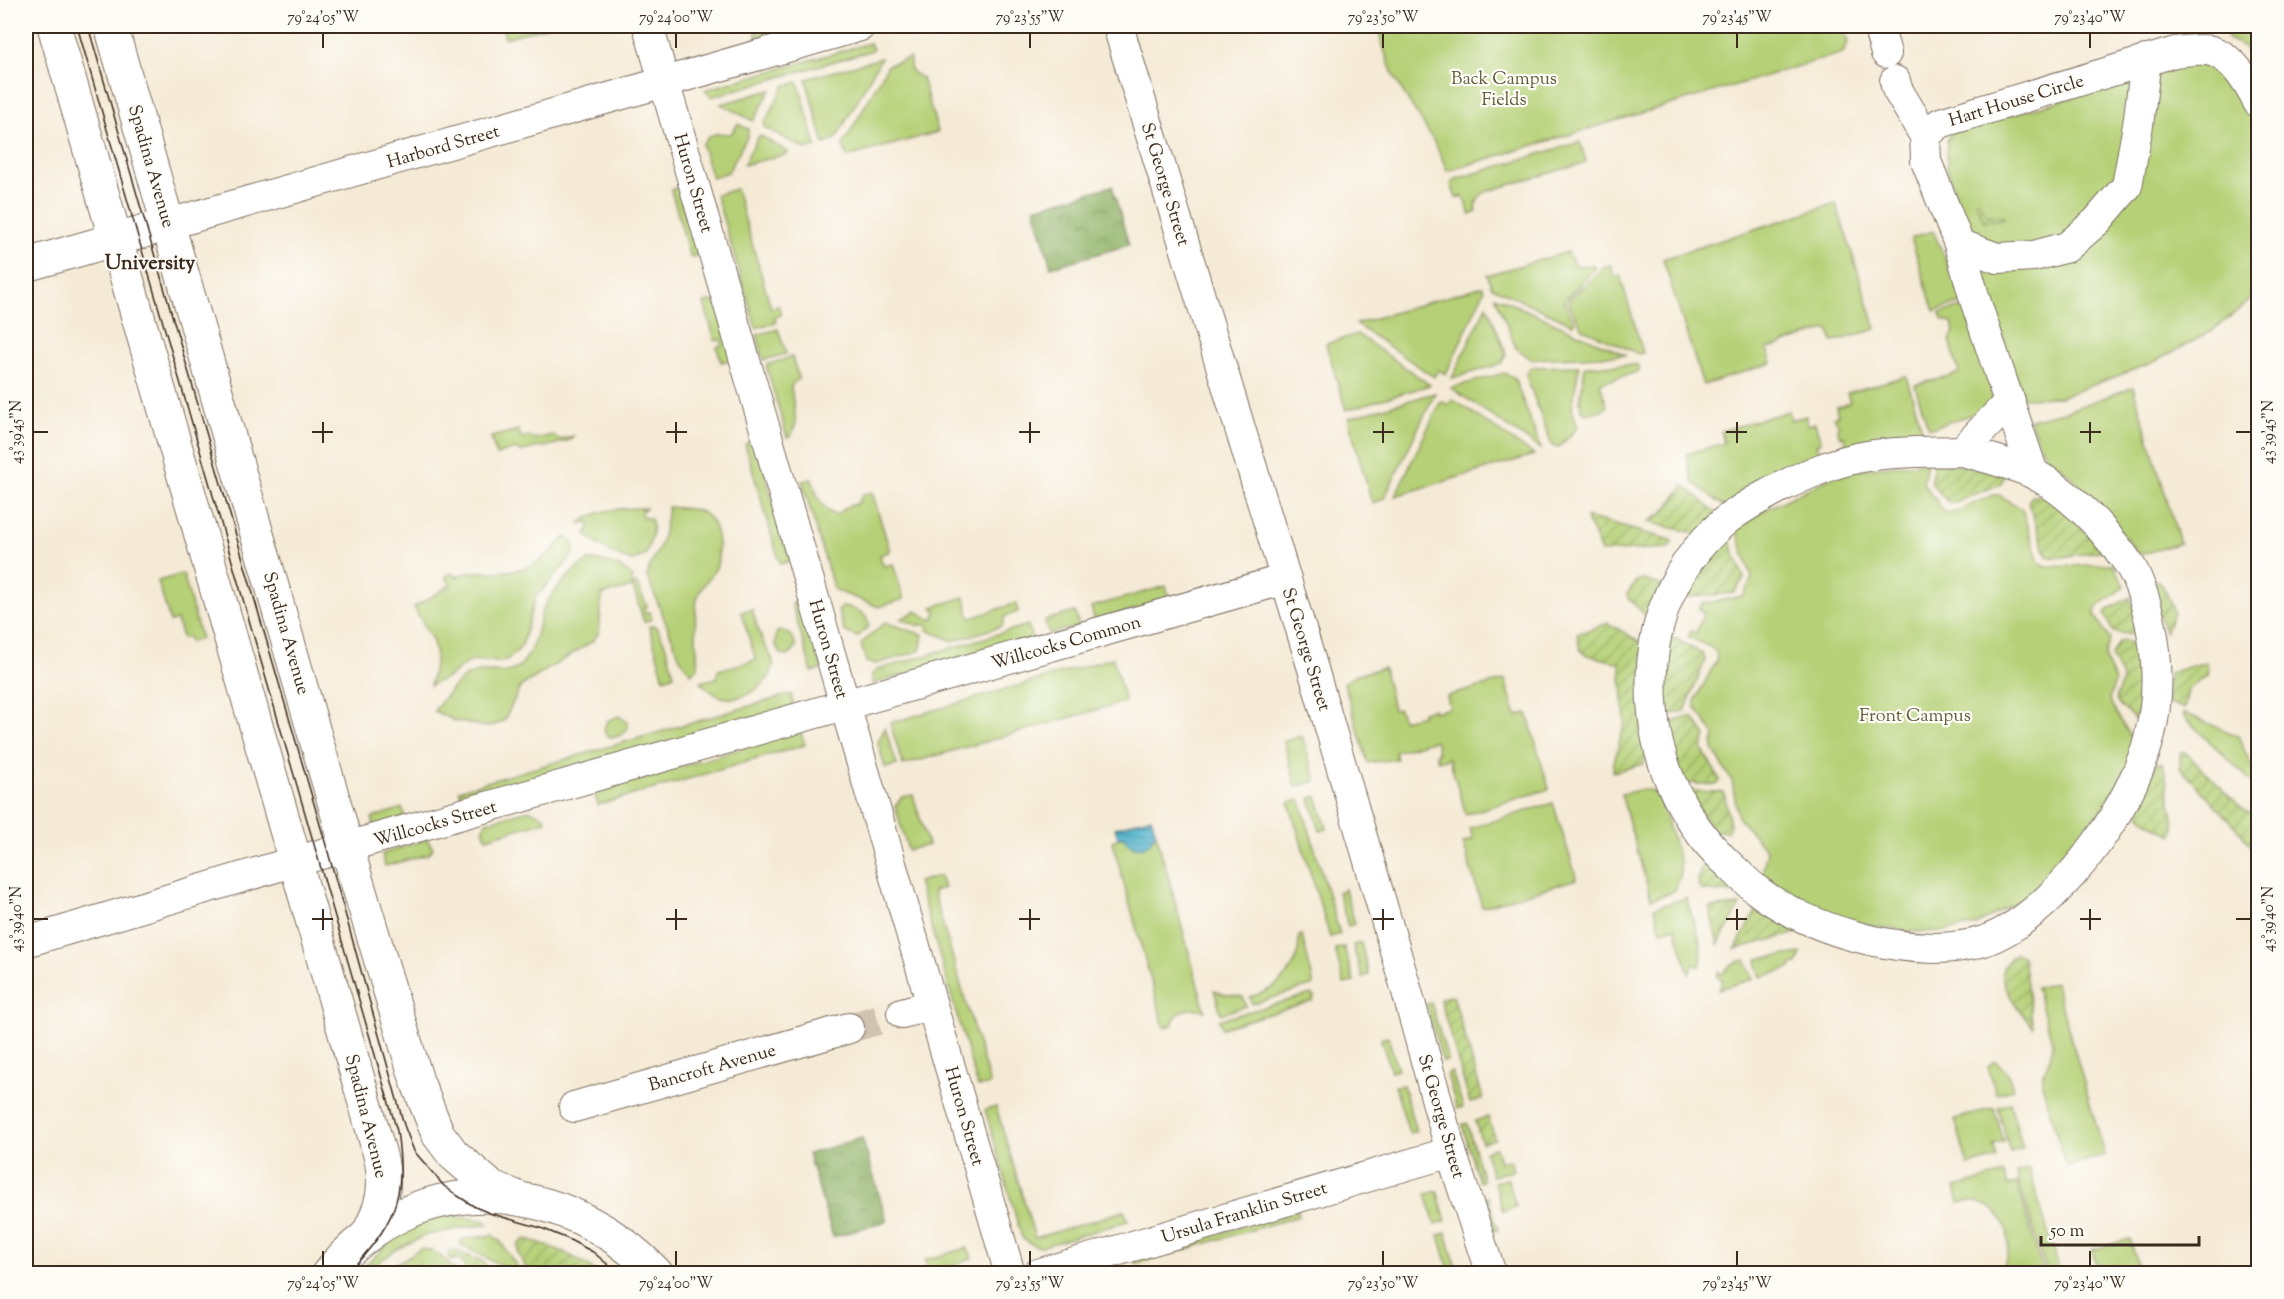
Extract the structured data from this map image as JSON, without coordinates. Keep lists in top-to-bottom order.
{
  "streets": {
    "main road": ["Harbord Street", "Spadina Avenue"],
    "street": [
      "Hart House Circle",
      "Huron Street",
      "St George Street",
      "Willcocks Common",
      "Willcocks Street",
      "Bancroft Avenue",
      "Ursula Franklin Street"
    ]
  },
  "crossings": [
    ["Harbord Street", "Spadina Avenue"],
    ["Harbord Street", "Huron Street"],
    ["Spadina Avenue", "Willcocks Street"],
    ["Huron Street", "Willcocks Common"],
    ["Huron Street", "Willcocks Street"],
    ["St George Street", "Willcocks Common"],
    ["St George Street", "Ursula Franklin Street"],
    ["Willcocks Common", "Willcocks Street"]
  ],
  "districts": ["University"],
  "parks": ["Back Campus Fields", "Front Campus"],
  "scale_bar": "50 m",
  "coordinates": [
    "79°24'05\"W",
    "79°24'00\"W",
    "79°23'55\"W",
    "79°23'50\"W",
    "79°23'45\"W",
    "79°23'40\"W",
    "43°39'45\"N",
    "43°39'40\"N"
  ]
}
